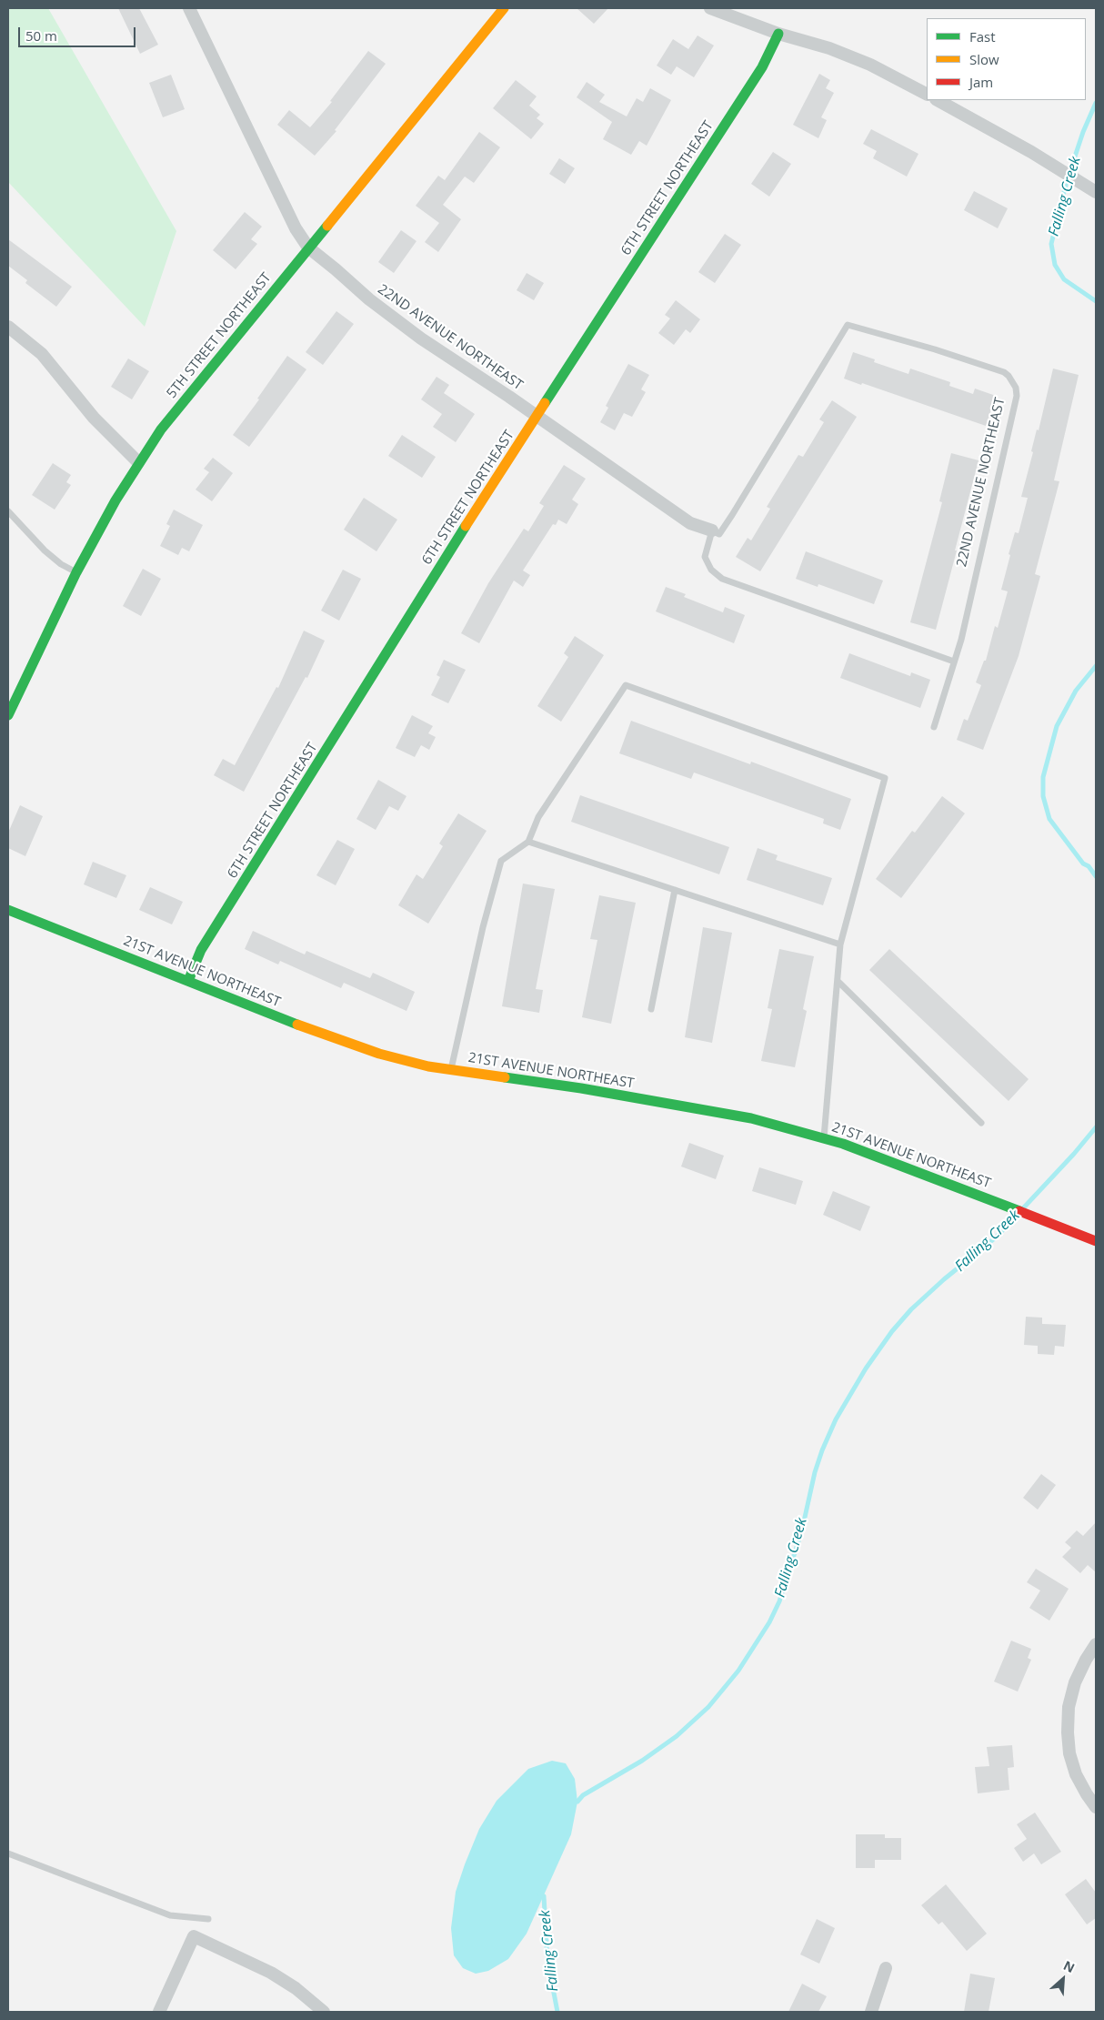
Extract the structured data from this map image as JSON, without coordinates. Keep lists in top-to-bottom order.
{
  "streets": {
    "street": [
      "6TH STREET NORTHEAST",
      "5TH STREET NORTHEAST",
      "22ND AVENUE NORTHEAST",
      "21ST AVENUE NORTHEAST"
    ]
  },
  "crossings": [
    ["6TH STREET NORTHEAST", "22ND AVENUE NORTHEAST"],
    ["6TH STREET NORTHEAST", "21ST AVENUE NORTHEAST"],
    ["5TH STREET NORTHEAST", "22ND AVENUE NORTHEAST"]
  ],
  "water": ["Falling Creek"],
  "legend": ["Fast", "Slow", "Jam"],
  "scale_bar": "50 m",
  "north": "top right"
}
